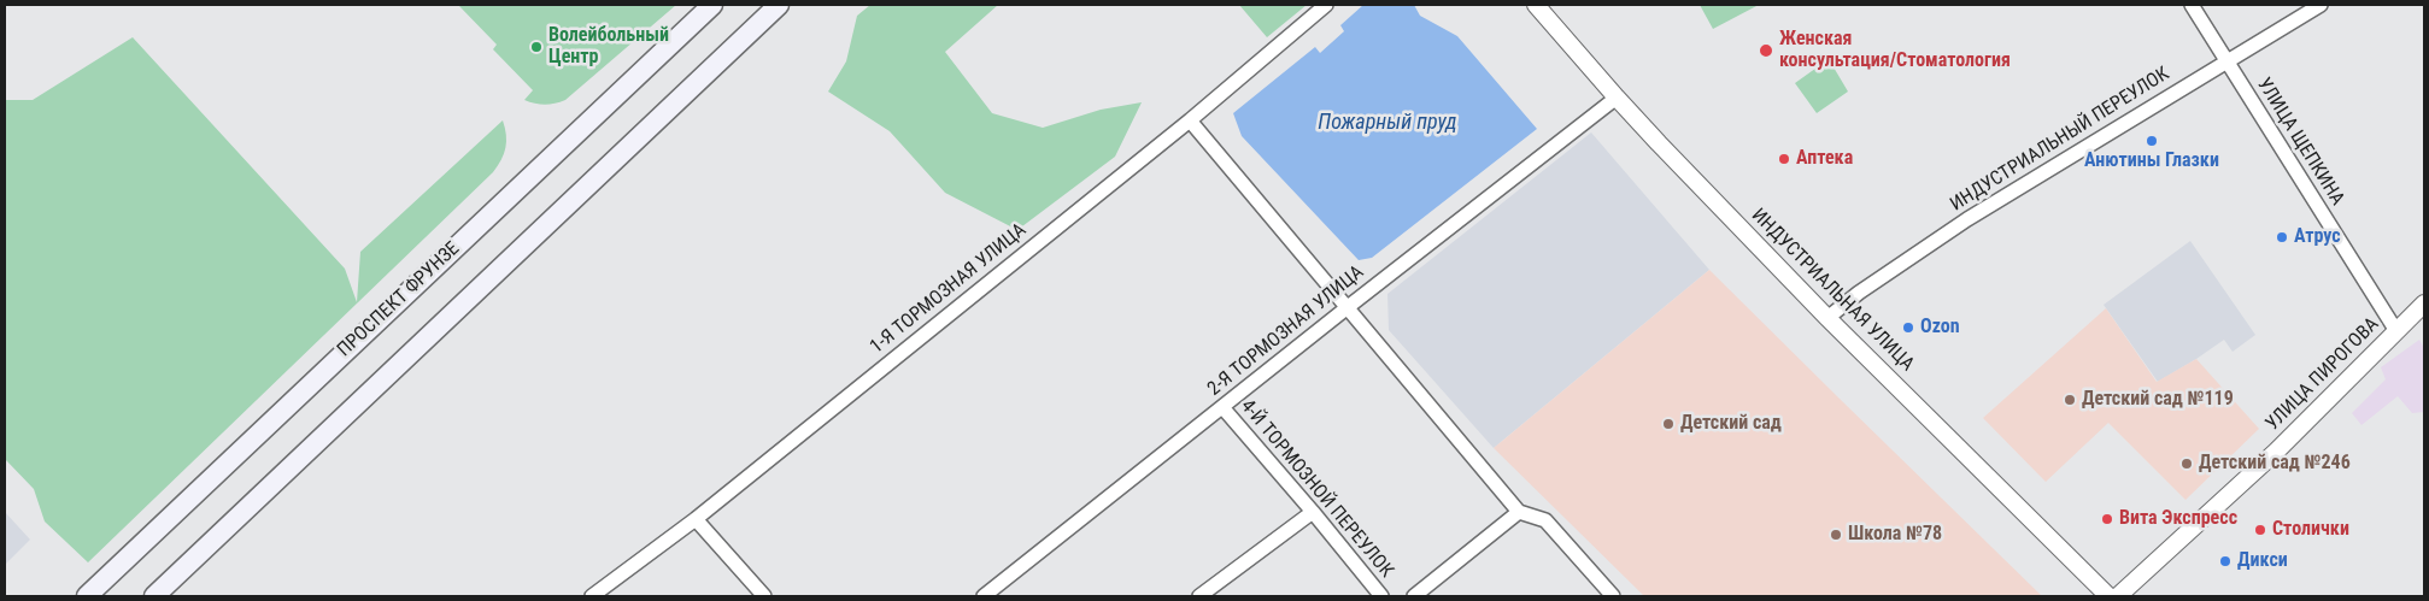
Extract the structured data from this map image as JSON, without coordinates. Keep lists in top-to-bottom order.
{
  "streets": {
    "main road": ["ПРОСПЕКТ ФРУНЗЕ"],
    "street": [
      "ИНДУСТРИАЛЬНЫЙ ПЕРЕУЛОК",
      "УЛИЦА ЩЕПКИНА",
      "1-Я ТОРМОЗНАЯ УЛИЦА",
      "ИНДУСТРИАЛЬНАЯ УЛИЦА",
      "2-Я ТОРМОЗНАЯ УЛИЦА",
      "УЛИЦА ПИРОГОВА",
      "4-Й ТОРМОЗНОЙ ПЕРЕУЛОК"
    ]
  },
  "crossings": [
    ["ИНДУСТРИАЛЬНЫЙ ПЕРЕУЛОК", "УЛИЦА ЩЕПКИНА"],
    ["ИНДУСТРИАЛЬНЫЙ ПЕРЕУЛОК", "ИНДУСТРИАЛЬНАЯ УЛИЦА"],
    ["УЛИЦА ЩЕПКИНА", "УЛИЦА ПИРОГОВА"],
    ["ИНДУСТРИАЛЬНАЯ УЛИЦА", "2-Я ТОРМОЗНАЯ УЛИЦА"],
    ["2-Я ТОРМОЗНАЯ УЛИЦА", "4-Й ТОРМОЗНОЙ ПЕРЕУЛОК"]
  ],
  "water": ["Пожарный пруд"],
  "places": [
    "Волейбольный Центр",
    "Женская консультация/Стоматология",
    "Анютины Глазки",
    "Аптека",
    "Атрус",
    "Ozon",
    "Детский сад №119",
    "Детский сад",
    "Детский сад №246",
    "Вита Экспресс",
    "Столички",
    "Школа №78",
    "Дикси"
  ]
}
